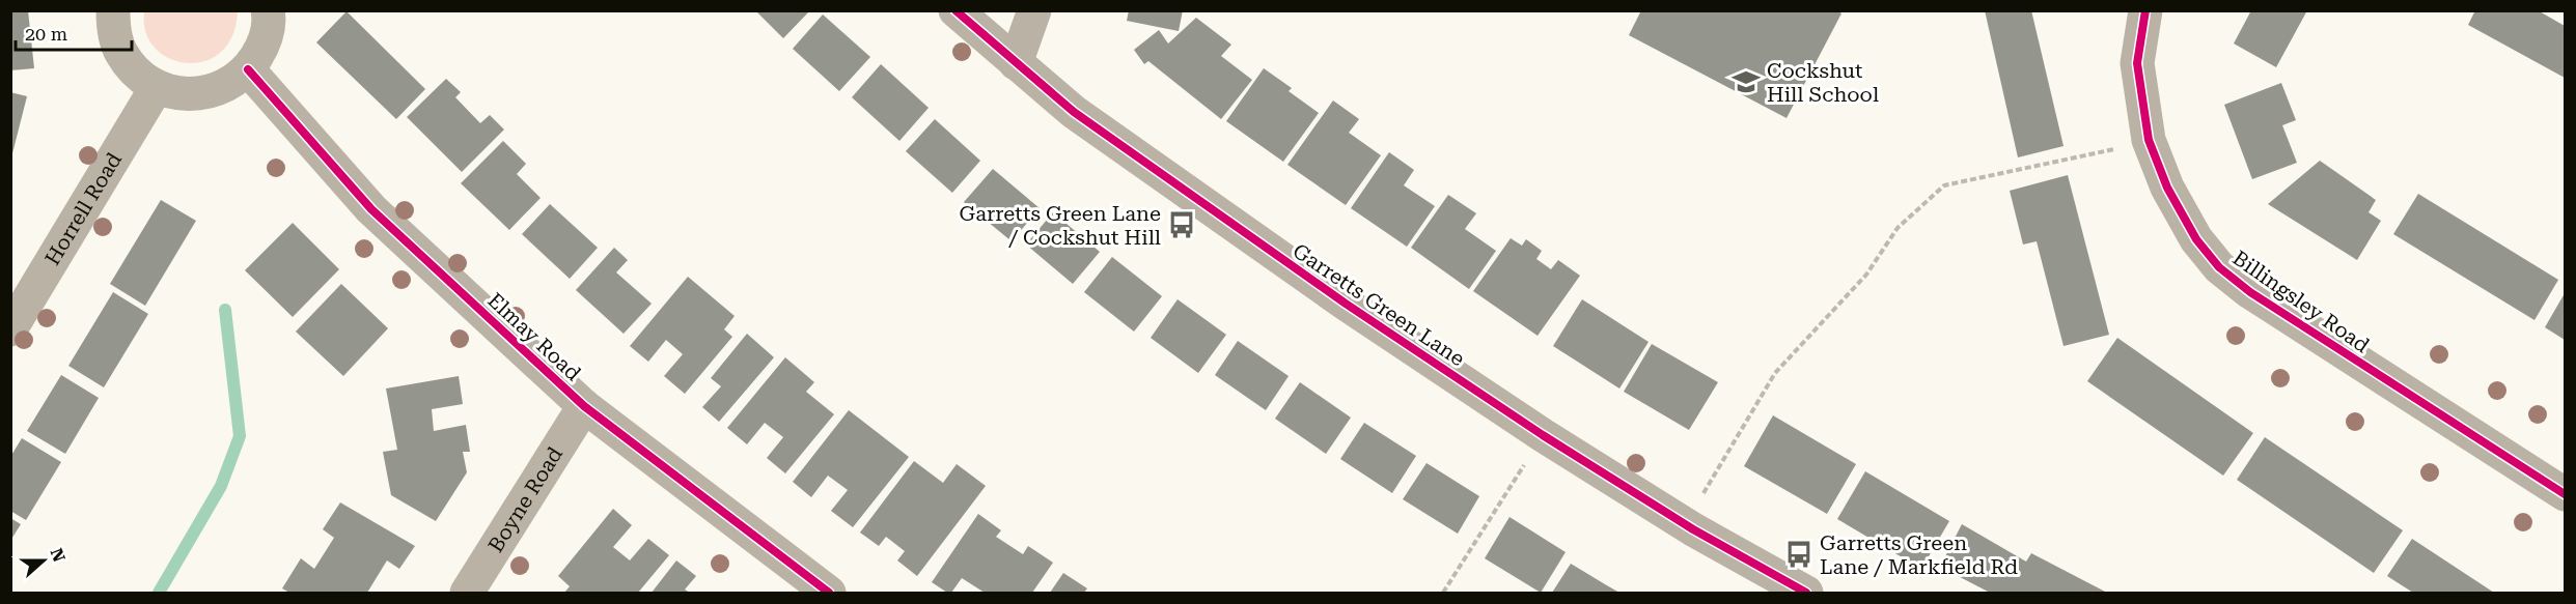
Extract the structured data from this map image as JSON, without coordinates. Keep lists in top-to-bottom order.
{
  "streets": {
    "street": [
      "Horrell Road",
      "Billingsley Road",
      "Garretts Green Lane",
      "Elmay Road",
      "Boyne Road"
    ]
  },
  "crossings": [
    ["Elmay Road", "Boyne Road"]
  ],
  "places": {
    "school or university": ["Cockshut Hill School"],
    "bus stop": ["Garretts Green Lane / Cockshut Hill", "Garretts Green Lane / Markfield Rd"]
  },
  "scale_bar": "20 m",
  "north": "right"
}
